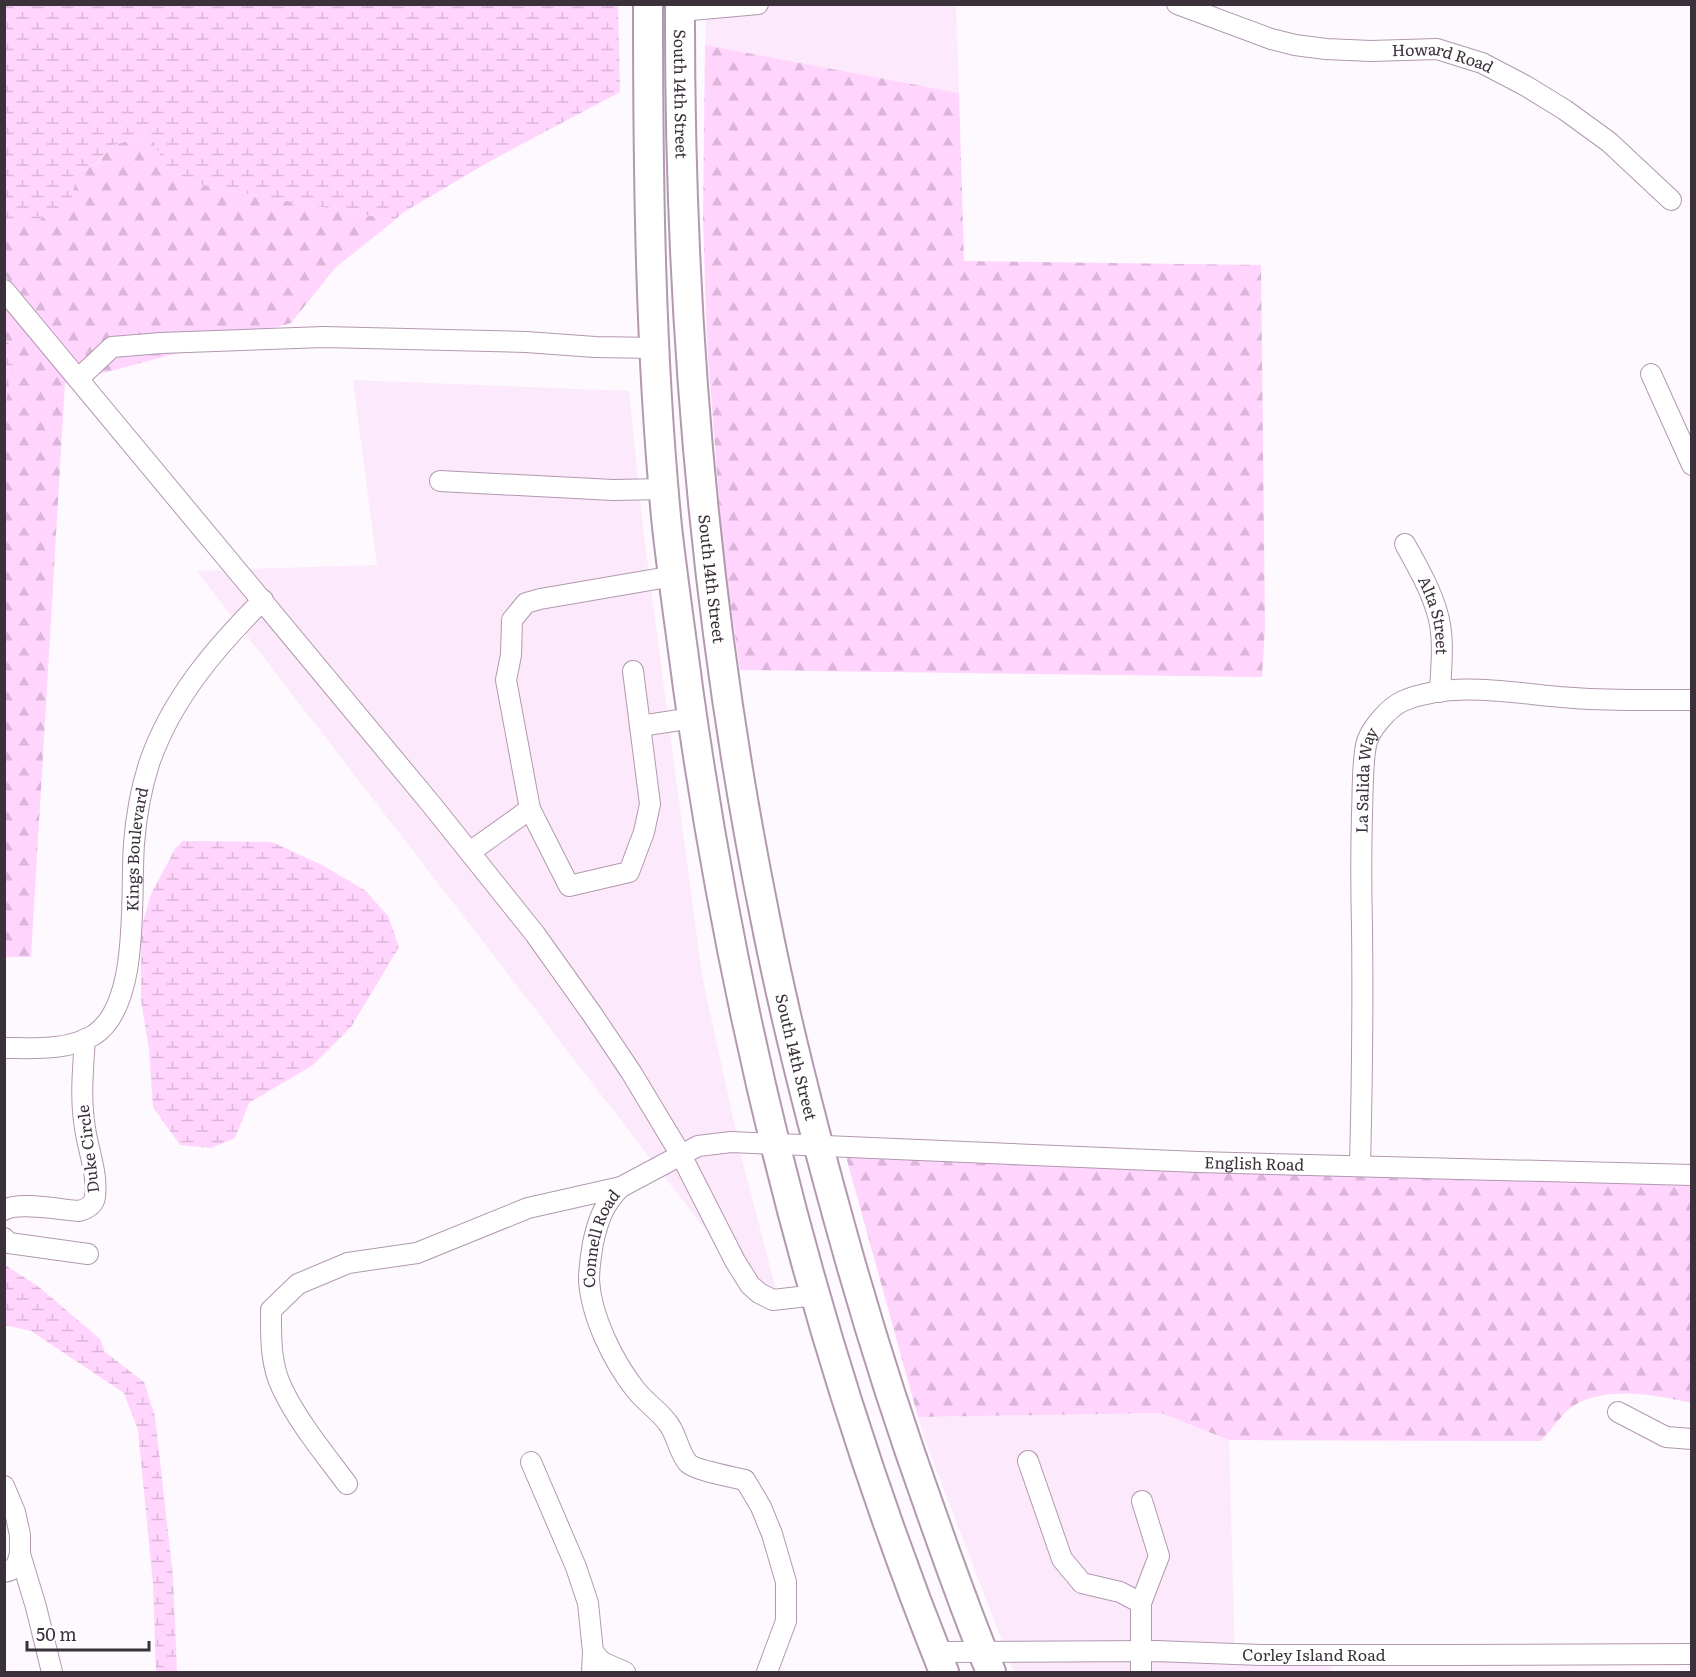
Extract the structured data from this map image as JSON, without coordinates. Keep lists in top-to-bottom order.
{
  "streets": {
    "highway": ["South 14th Street"],
    "street": [
      "Howard Road",
      "Alta Street",
      "La Salida Way",
      "Kings Boulevard",
      "Duke Circle",
      "English Road",
      "Connell Road",
      "Corley Island Road"
    ]
  },
  "crossings": [
    ["South 14th Street", "English Road"],
    ["South 14th Street", "Connell Road"],
    ["South 14th Street", "Corley Island Road"],
    ["Alta Street", "La Salida Way"],
    ["La Salida Way", "English Road"],
    ["Kings Boulevard", "Duke Circle"],
    ["English Road", "Connell Road"]
  ],
  "scale_bar": "50 m"
}
